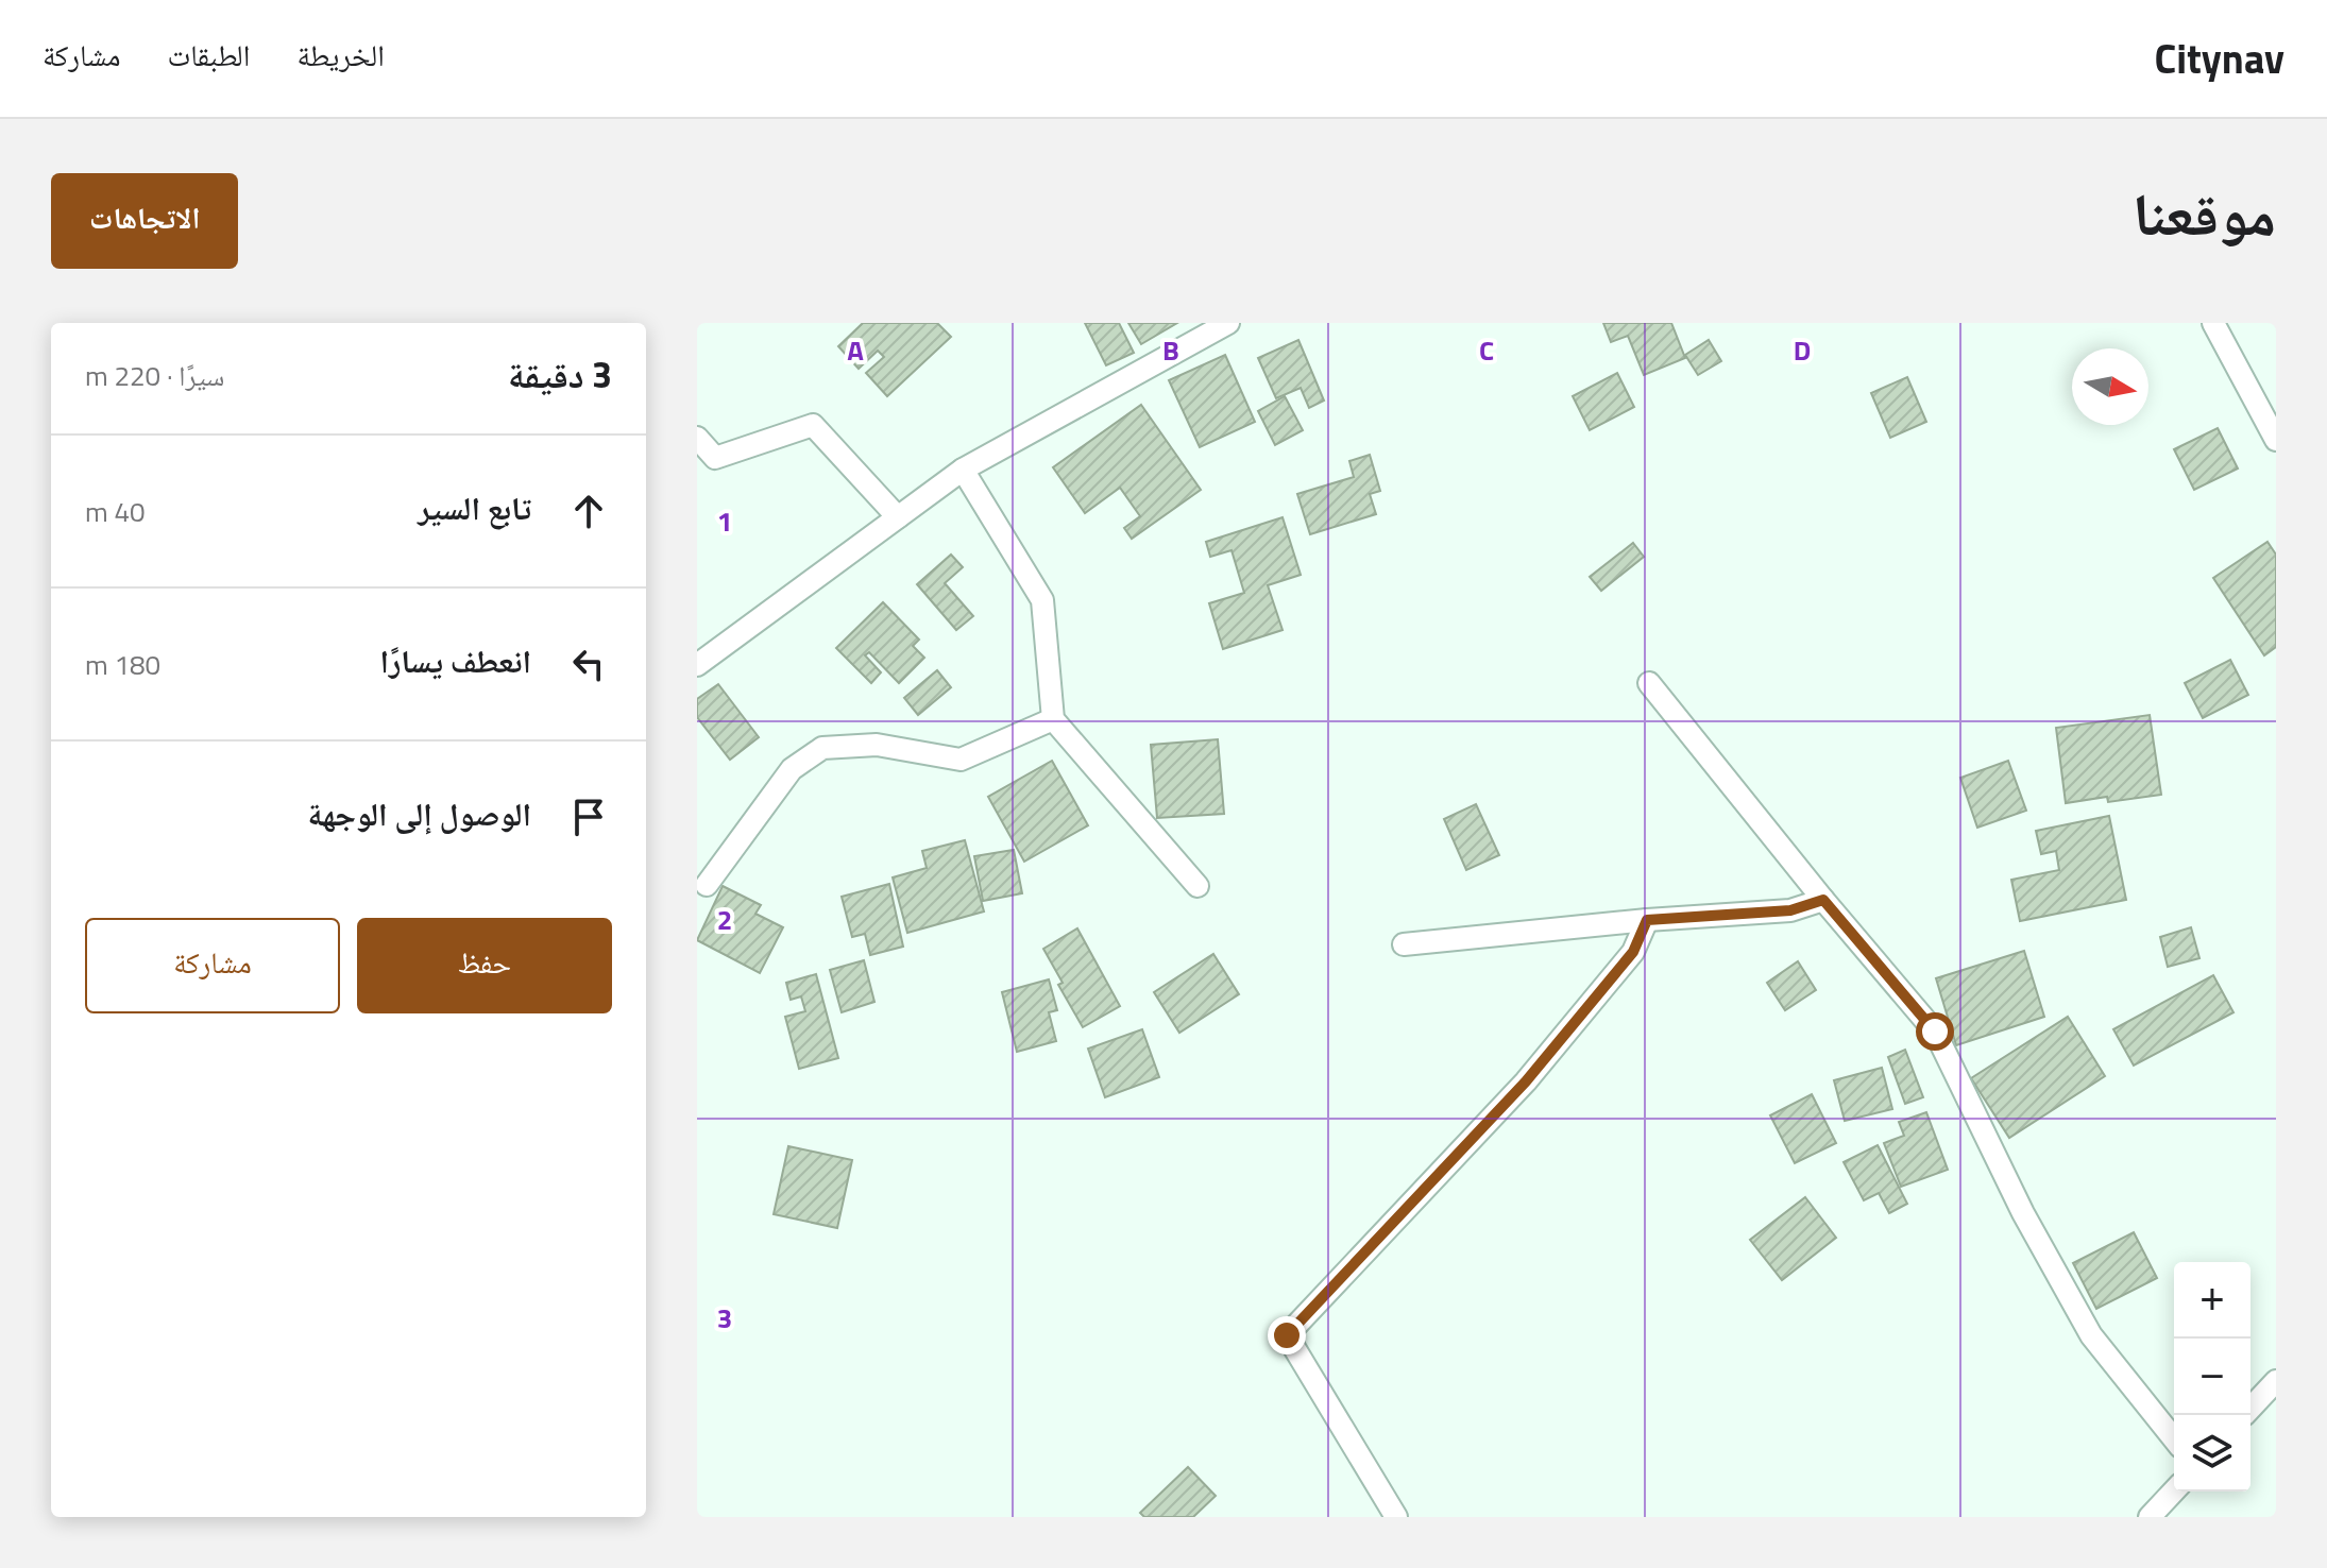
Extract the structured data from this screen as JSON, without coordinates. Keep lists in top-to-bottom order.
{
  "north": "right",
  "page": {
    "header": "Citynav",
    "nav": ["الخريطة", "الطبقات", "مشاركة"],
    "title": "موقعنا",
    "buttons": [
      "الاتجاهات",
      ["حفظ", "مشاركة"]
    ],
    "heading": ["3 دقيقة", "سيرًا · 220 m"],
    "list": [
      ["تابع السير", "40 m"],
      ["انعطف يسارًا", "180 m"],
      "الوصول إلى الوجهة"
    ],
    "map_buttons": ["+", "−"]
  },
  "grid": {
    "columns": [
      "A",
      "B",
      "C",
      "D"
    ],
    "rows": ["1", "2", "3"]
  }
}
